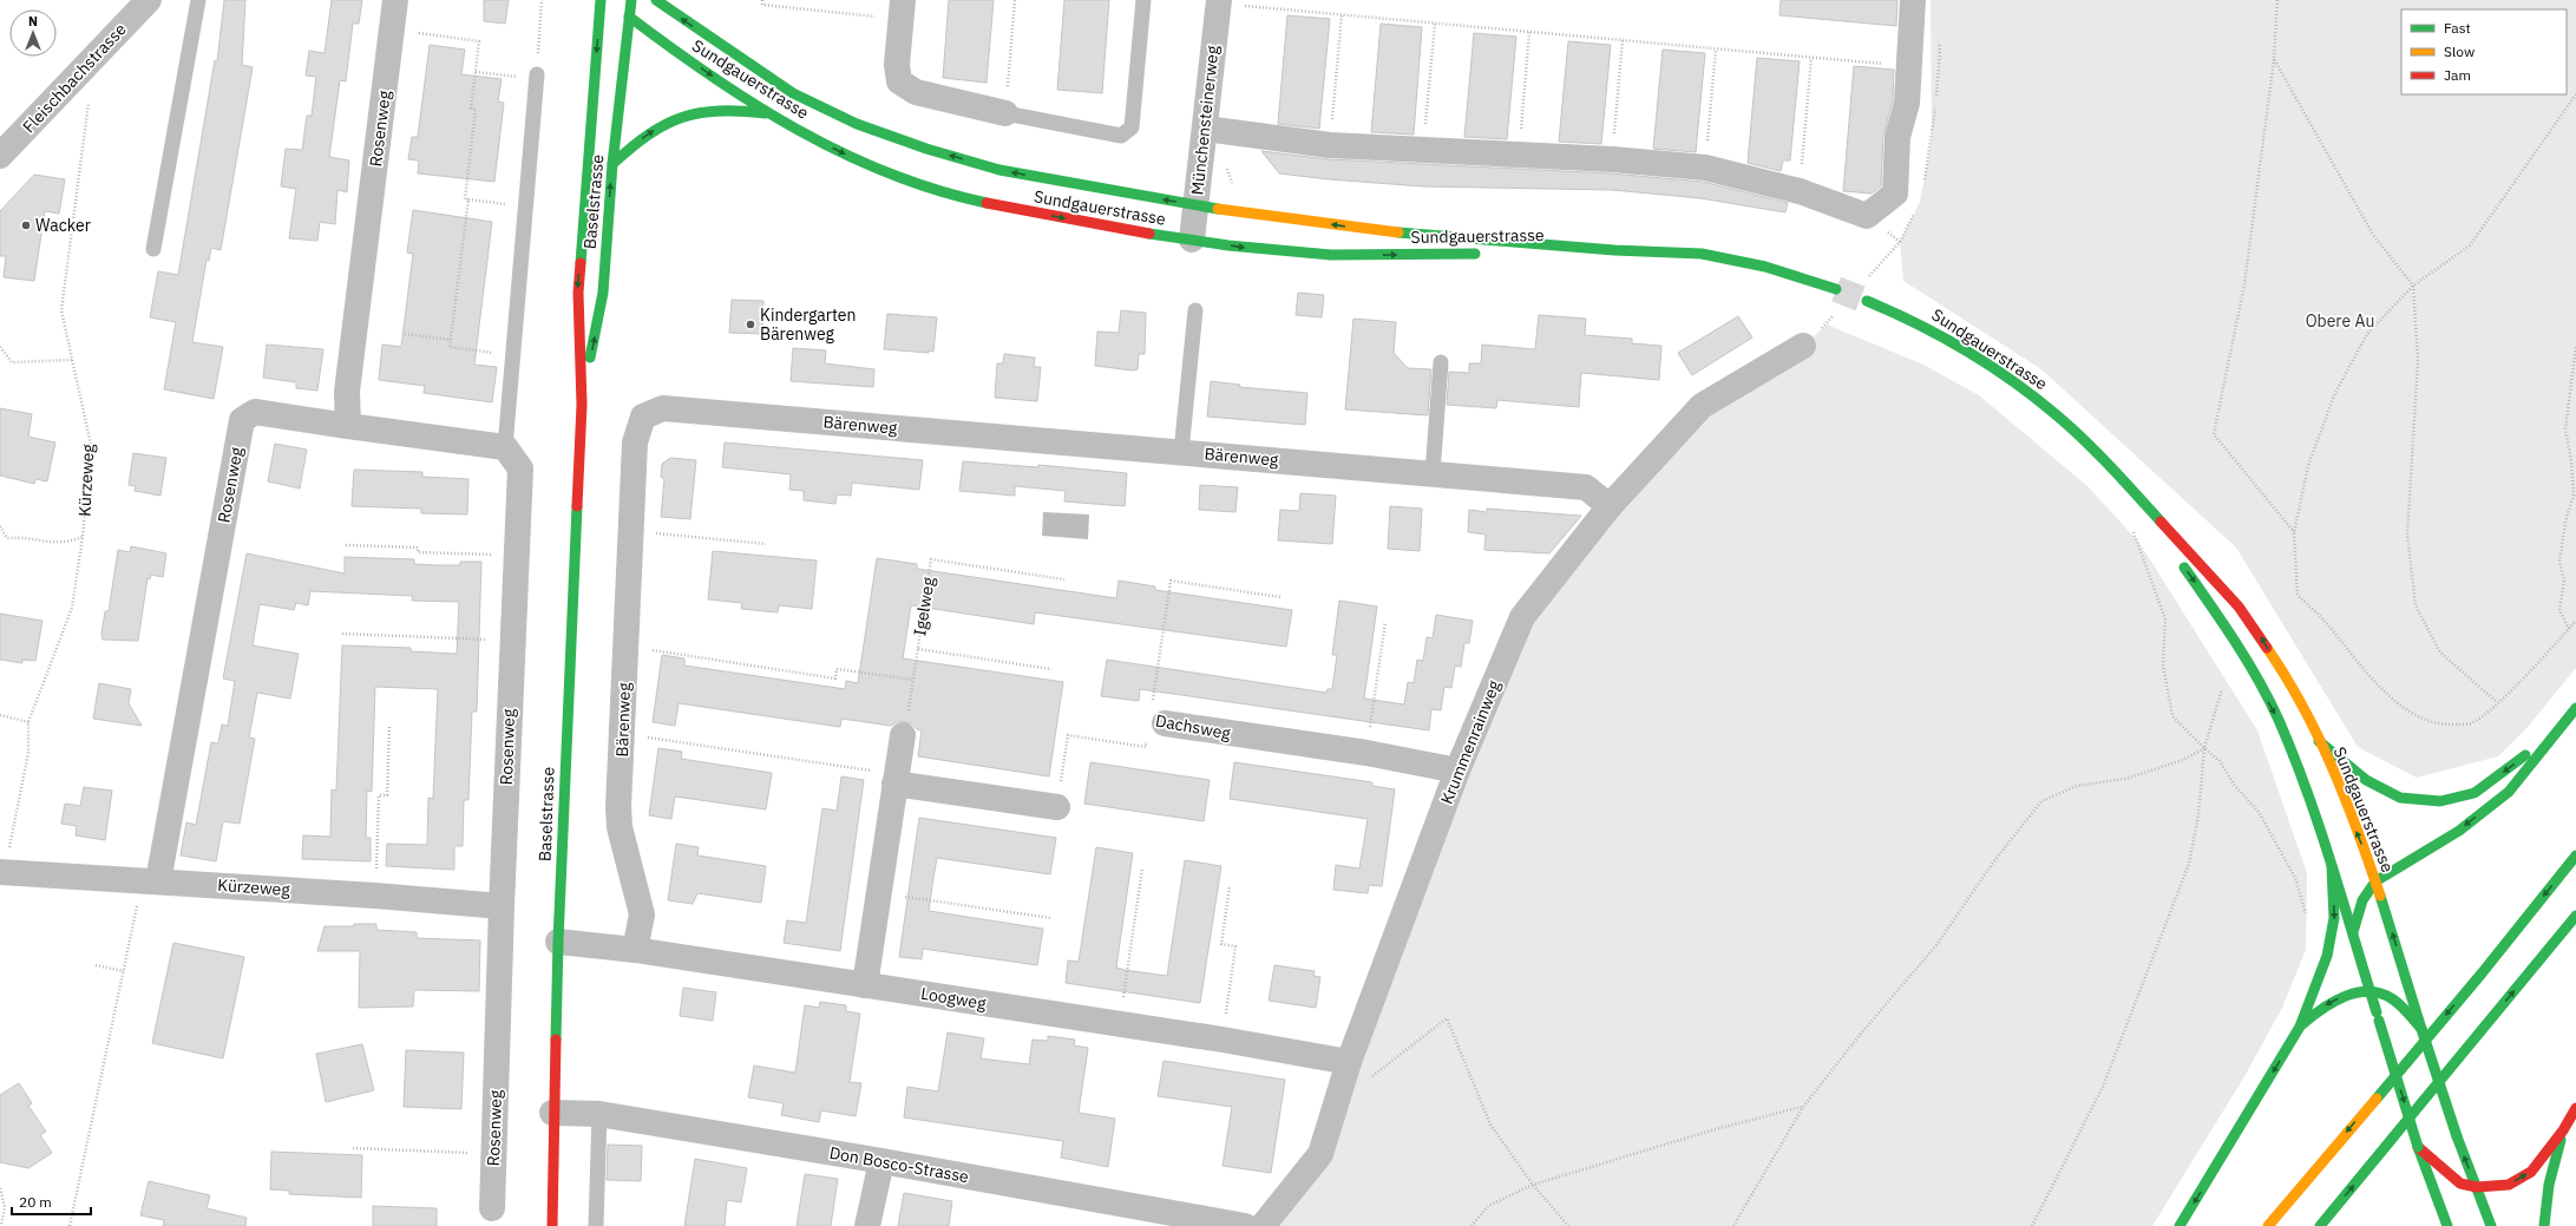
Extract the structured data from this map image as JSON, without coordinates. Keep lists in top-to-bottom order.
{
  "streets": {
    "main road": ["Sundgauerstrasse", "Baselstrasse"],
    "street": [
      "Fleischbachstrasse",
      "Münchensteinerweg",
      "Rosenweg",
      "Bärenweg",
      "Kürzeweg",
      "Dachsweg",
      "Krummenrainweg",
      "Loogweg",
      "Don Bosco-Strasse"
    ],
    "path": ["Igelweg"]
  },
  "crossings": [
    ["Sundgauerstrasse", "Münchensteinerweg"],
    ["Sundgauerstrasse", "Baselstrasse"],
    ["Rosenweg", "Kürzeweg"],
    ["Baselstrasse", "Loogweg"],
    ["Baselstrasse", "Don Bosco-Strasse"],
    ["Bärenweg", "Krummenrainweg"],
    ["Bärenweg", "Loogweg"],
    ["Dachsweg", "Krummenrainweg"],
    ["Krummenrainweg", "Loogweg"]
  ],
  "parks": ["Obere Au"],
  "places": ["Wacker", "Kindergarten Bärenweg"],
  "legend": ["Fast", "Slow", "Jam"],
  "scale_bar": "20 m",
  "north": "top"
}
